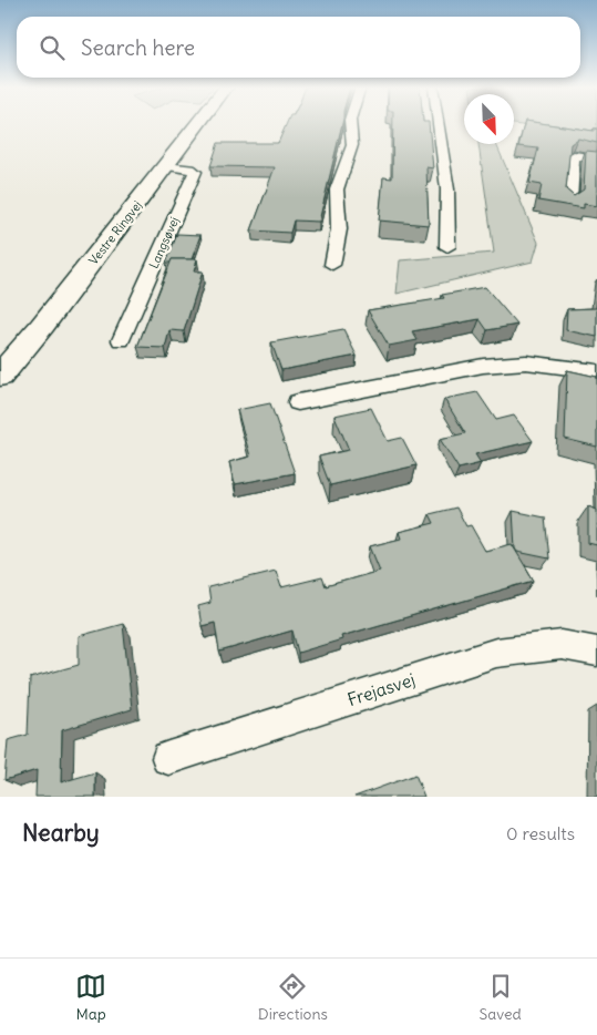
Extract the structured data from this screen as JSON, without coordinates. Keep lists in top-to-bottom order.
{
  "streets": {
    "main road": ["Vestre Ringvej"],
    "street": ["Langsøvej", "Frejasvej"]
  },
  "crossings": [
    ["Vestre Ringvej", "Langsøvej"]
  ],
  "north": "bottom right",
  "page": {
    "search": "Search here",
    "heading": ["Nearby", "0 results"],
    "nav": ["Map", "Directions", "Saved"]
  }
}
